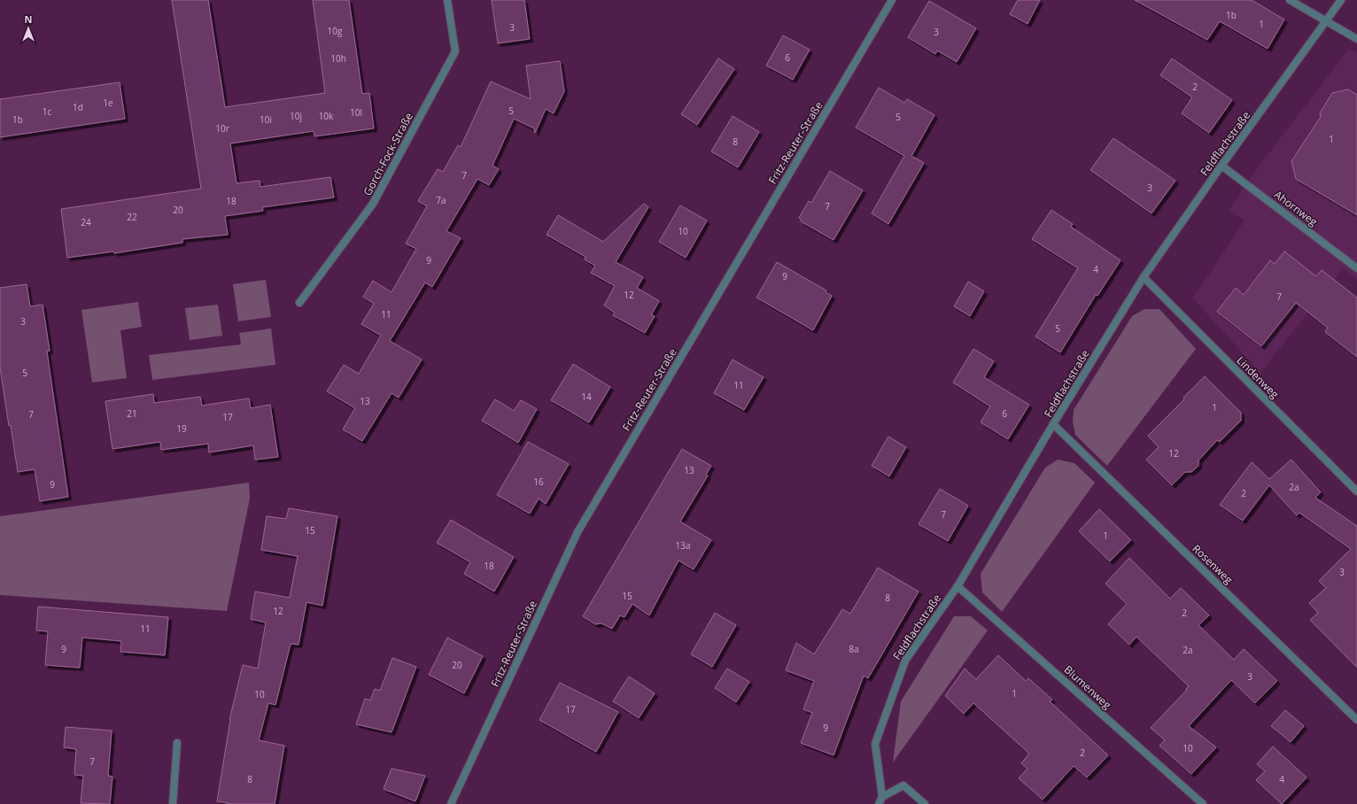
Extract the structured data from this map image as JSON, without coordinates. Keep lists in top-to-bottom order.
{
  "streets": {
    "street": [
      "Fritz-Reuter-Straße",
      "Feldflachstraße",
      "Gorch-Fock-Straße",
      "Ahornweg",
      "Lindenweg",
      "Rosenweg",
      "Blumenweg"
    ]
  },
  "crossings": [
    ["Feldflachstraße", "Ahornweg"],
    ["Feldflachstraße", "Lindenweg"],
    ["Feldflachstraße", "Rosenweg"],
    ["Feldflachstraße", "Blumenweg"]
  ],
  "house_numbers": [
    "1b",
    "1",
    "3",
    "10g",
    "3",
    "6",
    "10h",
    "2",
    "1e",
    "1d",
    "5",
    "1c",
    "10l",
    "10j",
    "10k",
    "5",
    "1b",
    "10i",
    "10r",
    "1",
    "8",
    "7",
    "3",
    "7a",
    "18",
    "7",
    "20",
    "22",
    "24",
    "10",
    "9",
    "4",
    "9",
    "12",
    "7",
    "11",
    "3",
    "5",
    "5",
    "11",
    "14",
    "13",
    "1",
    "21",
    "6",
    "7",
    "17",
    "19",
    "12",
    "13",
    "16",
    "9",
    "2a",
    "2",
    "7",
    "15",
    "1",
    "13a",
    "18",
    "3",
    "15",
    "8",
    "12",
    "2",
    "11",
    "9",
    "8a",
    "2a",
    "20",
    "3",
    "1",
    "10",
    "17",
    "9",
    "10",
    "2",
    "7",
    "8",
    "4"
  ],
  "north": "top"
}
